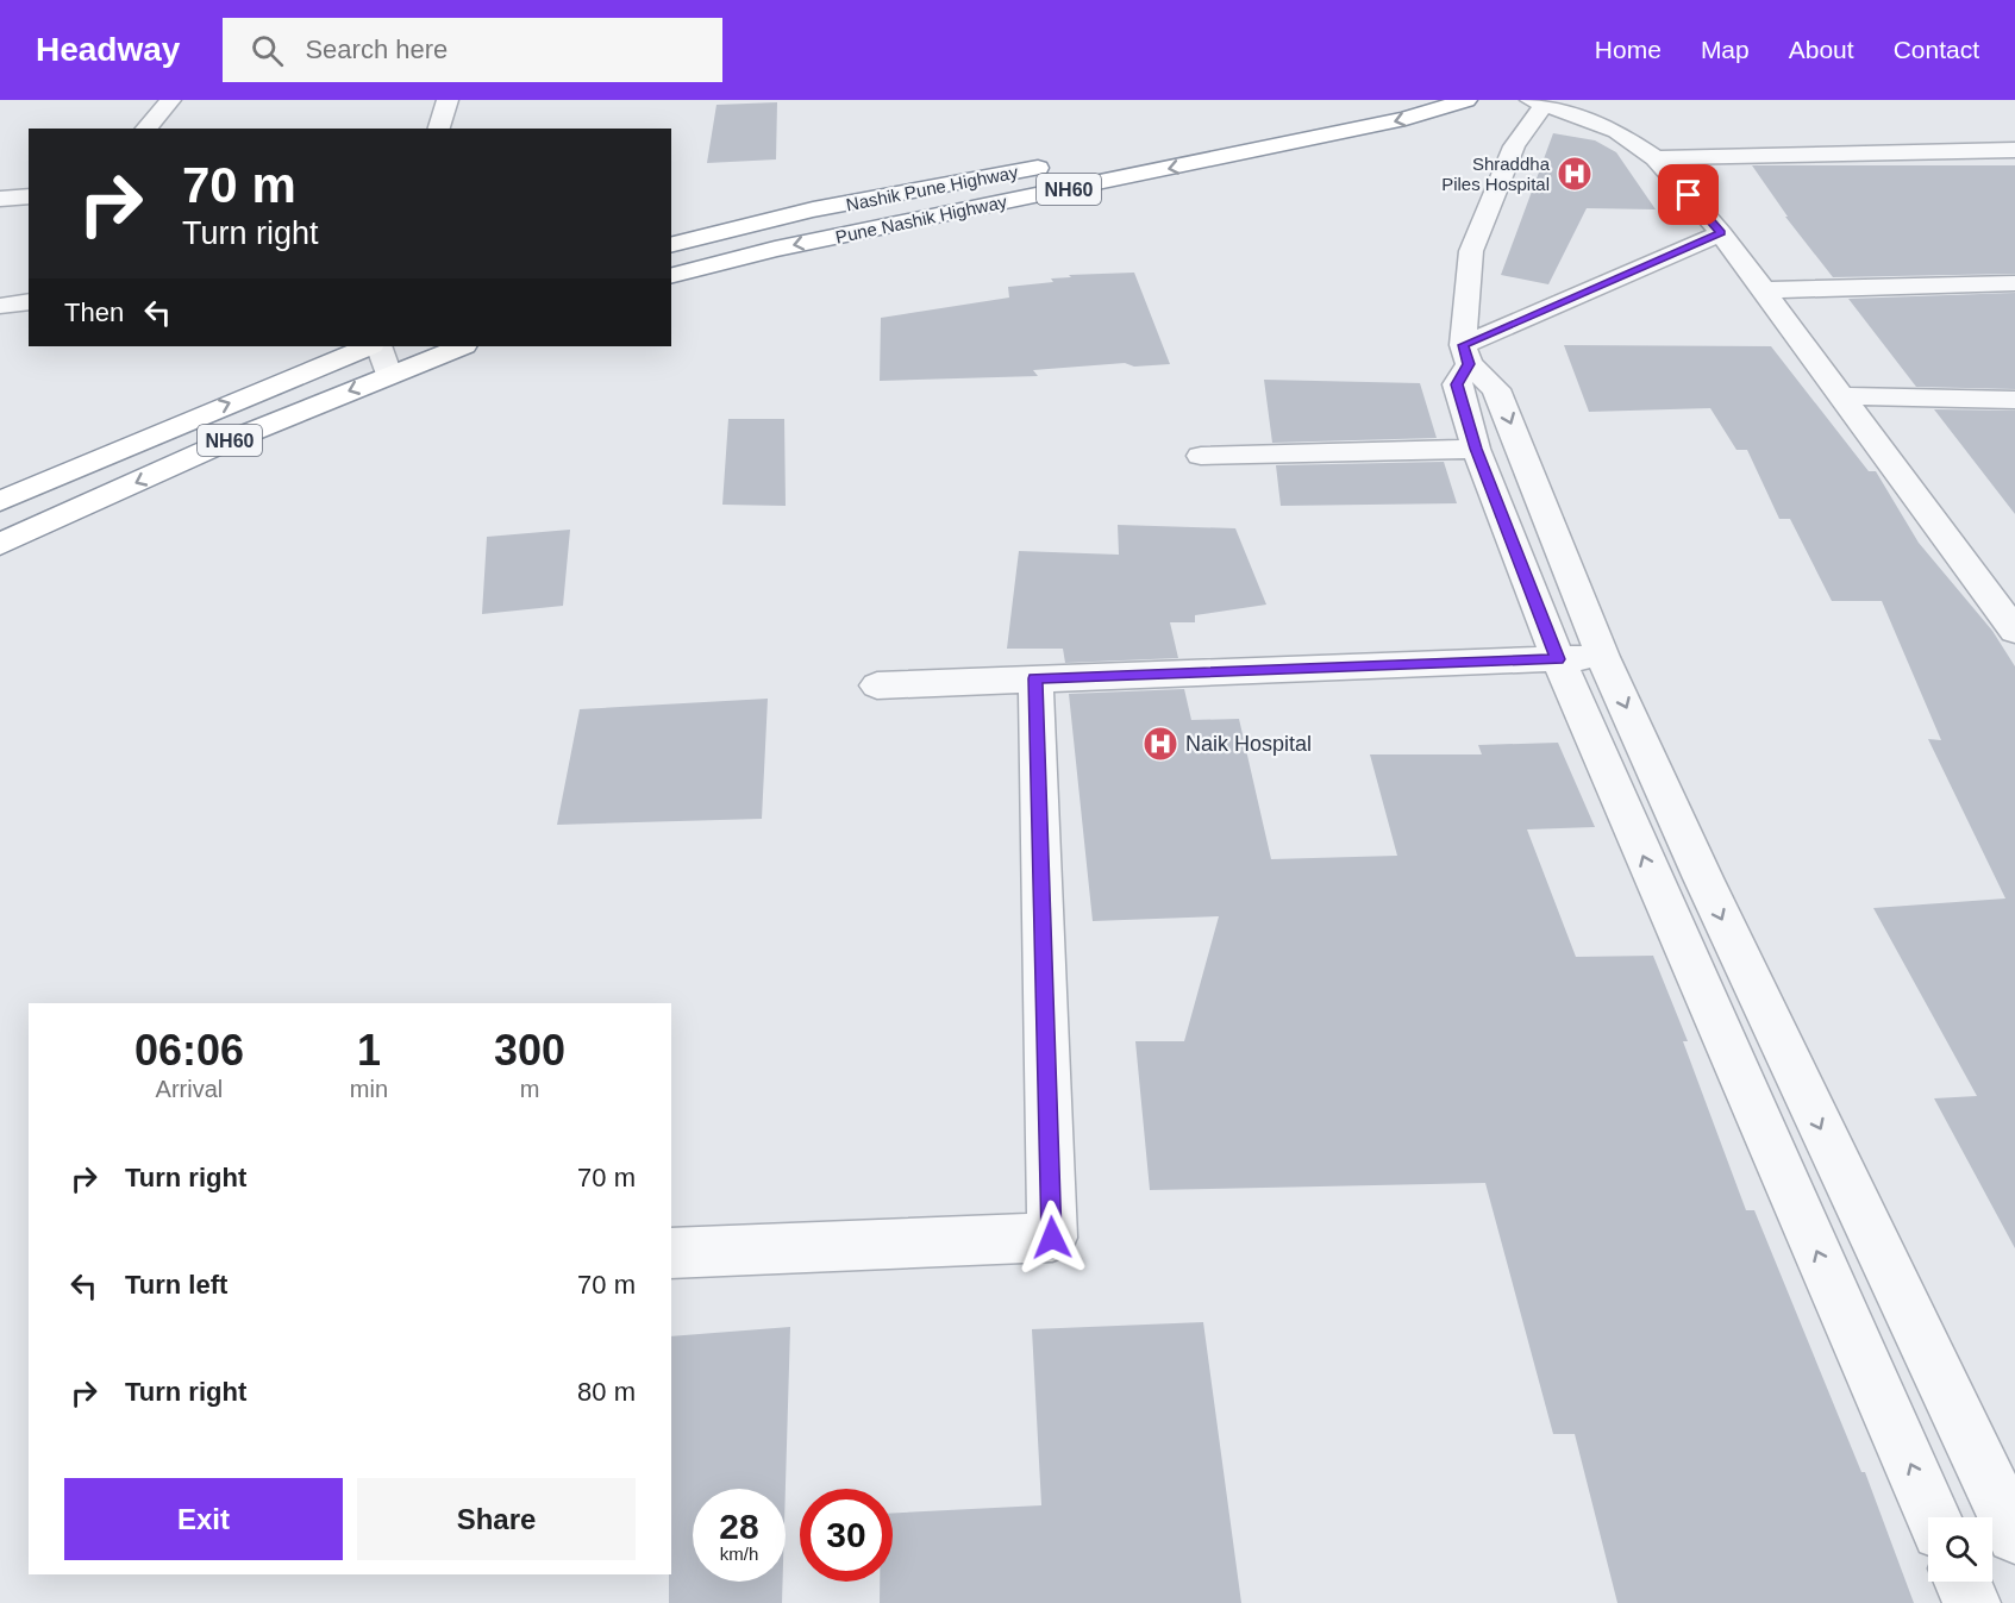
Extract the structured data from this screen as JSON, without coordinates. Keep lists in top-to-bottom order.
{
  "streets": {
    "highway": ["Nashik Pune Highway", "NH60", "Pune Nashik Highway"]
  },
  "one_way": ["Pune Nashik Highway"],
  "places": {
    "hospital": ["Shraddha Piles Hospital", "Naik Hospital"]
  },
  "page": {
    "header": "Headway",
    "search": "Search here",
    "nav": [
      "Home",
      "Map",
      "About",
      "Contact"
    ],
    "turn": ["70 m", "Turn right"],
    "then": "Then",
    "eta": [
      "06:06",
      "Arrival",
      "1",
      "min",
      "300",
      "m"
    ],
    "list": [
      {
        "name": "Turn right",
        "value": "70 m"
      },
      {
        "name": "Turn left",
        "value": "70 m"
      },
      {
        "name": "Turn right",
        "value": "80 m"
      }
    ],
    "buttons": ["Exit", "Share"],
    "speed": "28 km/h",
    "limit": "30"
  }
}
